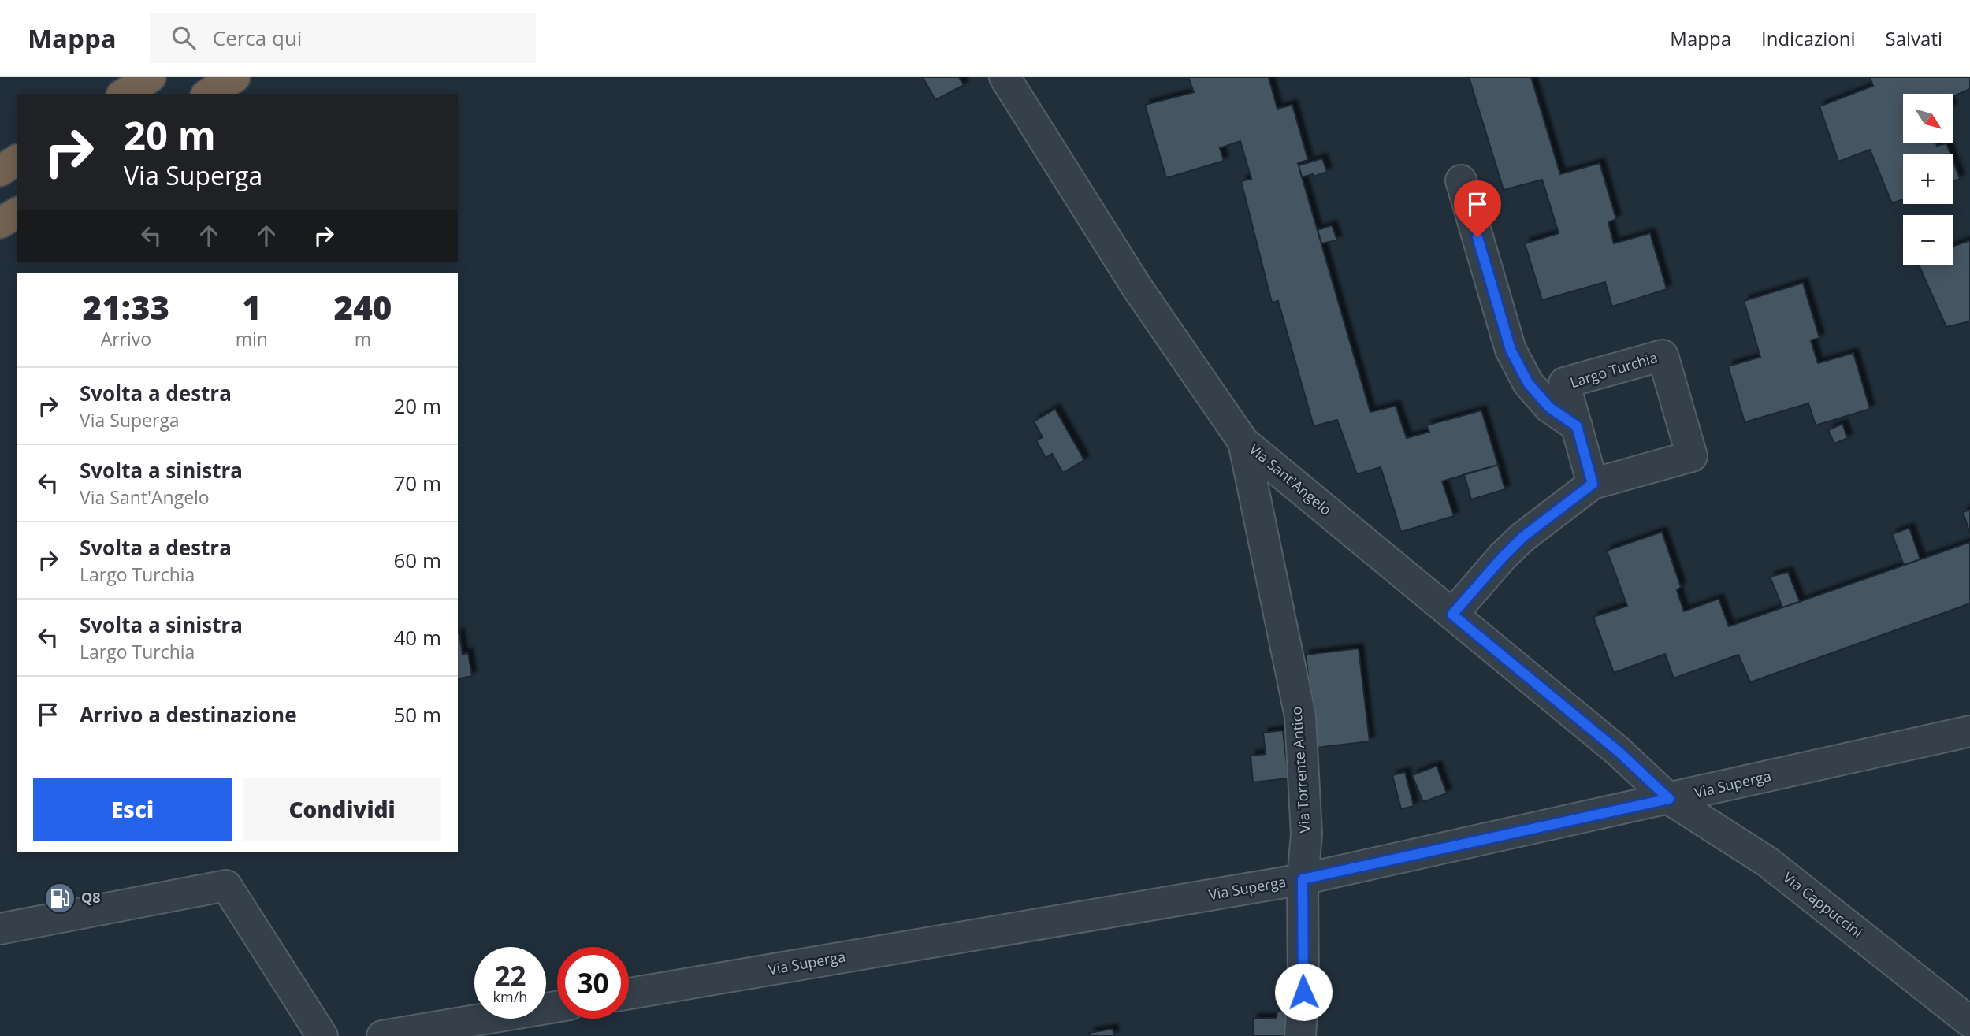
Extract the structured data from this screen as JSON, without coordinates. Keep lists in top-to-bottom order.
{
  "streets": {
    "street": [
      "Largo Turchia",
      "Via Sant'Angelo",
      "Via Torrente Antico",
      "Via Superga",
      "Via Cappuccini"
    ]
  },
  "crossings": [
    ["Largo Turchia", "Via Sant'Angelo"],
    ["Via Sant'Angelo", "Via Torrente Antico"],
    ["Via Sant'Angelo", "Via Superga"],
    ["Via Sant'Angelo", "Via Cappuccini"],
    ["Via Torrente Antico", "Via Superga"],
    ["Via Superga", "Via Cappuccini"]
  ],
  "places": {
    "fuel station": ["Q8"]
  },
  "north": "bottom right",
  "page": {
    "header": "Mappa",
    "search": "Cerca qui",
    "nav": ["Mappa", "Indicazioni", "Salvati"],
    "map_buttons": ["+", "−"],
    "turn": ["20 m", "Via Superga"],
    "eta": [
      "21:33",
      "Arrivo",
      "1",
      "min",
      "240",
      "m"
    ],
    "list": [
      {
        "name": "Svolta a destra",
        "note": "Via Superga",
        "value": "20 m"
      },
      {
        "name": "Svolta a sinistra",
        "note": "Via Sant'Angelo",
        "value": "70 m"
      },
      {
        "name": "Svolta a destra",
        "note": "Largo Turchia",
        "value": "60 m"
      },
      {
        "name": "Svolta a sinistra",
        "note": "Largo Turchia",
        "value": "40 m"
      },
      {
        "name": "Arrivo a destinazione",
        "value": "50 m"
      }
    ],
    "buttons": ["Esci", "Condividi"],
    "speed": "22 km/h",
    "limit": "30"
  }
}
